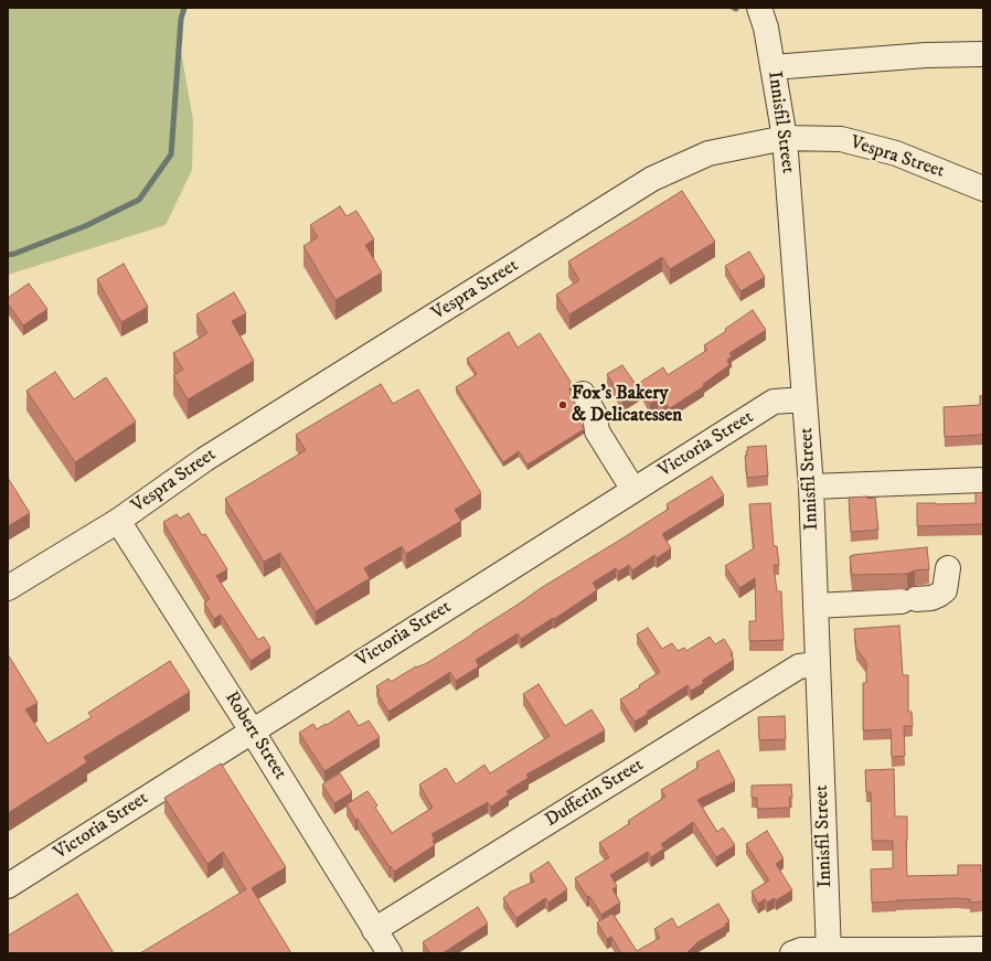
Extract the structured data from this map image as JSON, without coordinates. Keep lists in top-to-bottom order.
{
  "streets": {
    "street": [
      "Innisfil Street",
      "Vespra Street",
      "Victoria Street",
      "Robert Street",
      "Dufferin Street"
    ]
  },
  "crossings": [
    ["Innisfil Street", "Vespra Street"],
    ["Innisfil Street", "Victoria Street"],
    ["Innisfil Street", "Dufferin Street"],
    ["Vespra Street", "Robert Street"],
    ["Victoria Street", "Robert Street"],
    ["Robert Street", "Dufferin Street"]
  ],
  "places": ["Fox's Bakery & Delicatessen"]
}
